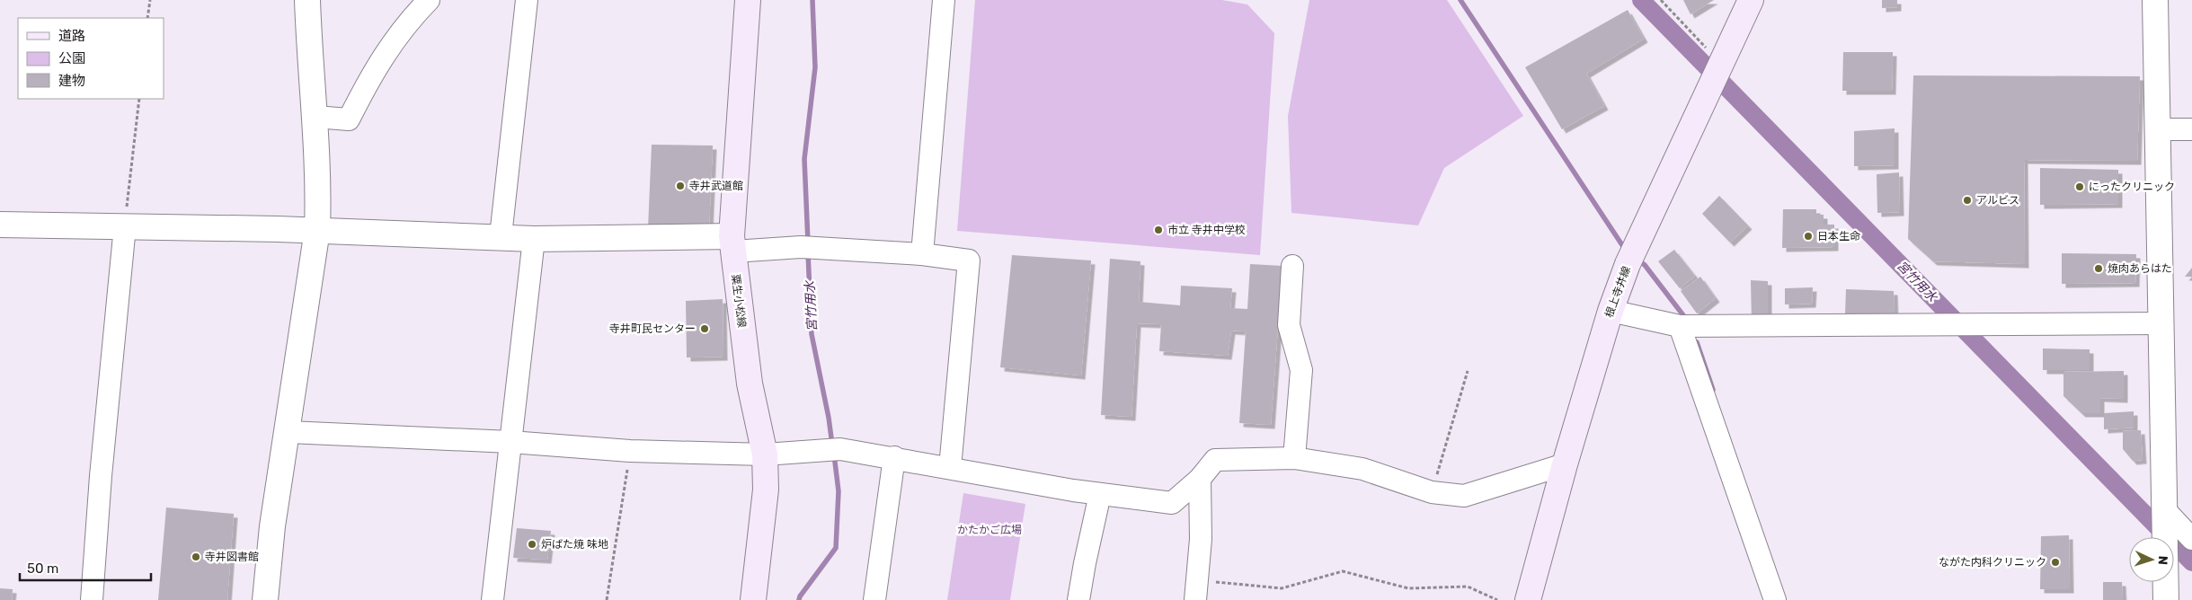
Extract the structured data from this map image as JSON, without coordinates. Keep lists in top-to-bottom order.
{
  "streets": {
    "main road": ["根上寺井線", "粟生小松線"]
  },
  "water": ["宮竹用水"],
  "parks": ["かたかご広場"],
  "places": [
    "寺井武道館",
    "にったクリニック",
    "アルビス",
    "市立 寺井中学校",
    "日本生命",
    "焼肉あらはた",
    "寺井町民センター",
    "炉ばた焼 味地",
    "寺井図書館",
    "ながた内科クリニック"
  ],
  "legend": ["道路", "公園", "建物"],
  "scale_bar": "50 m",
  "north": "right"
}
